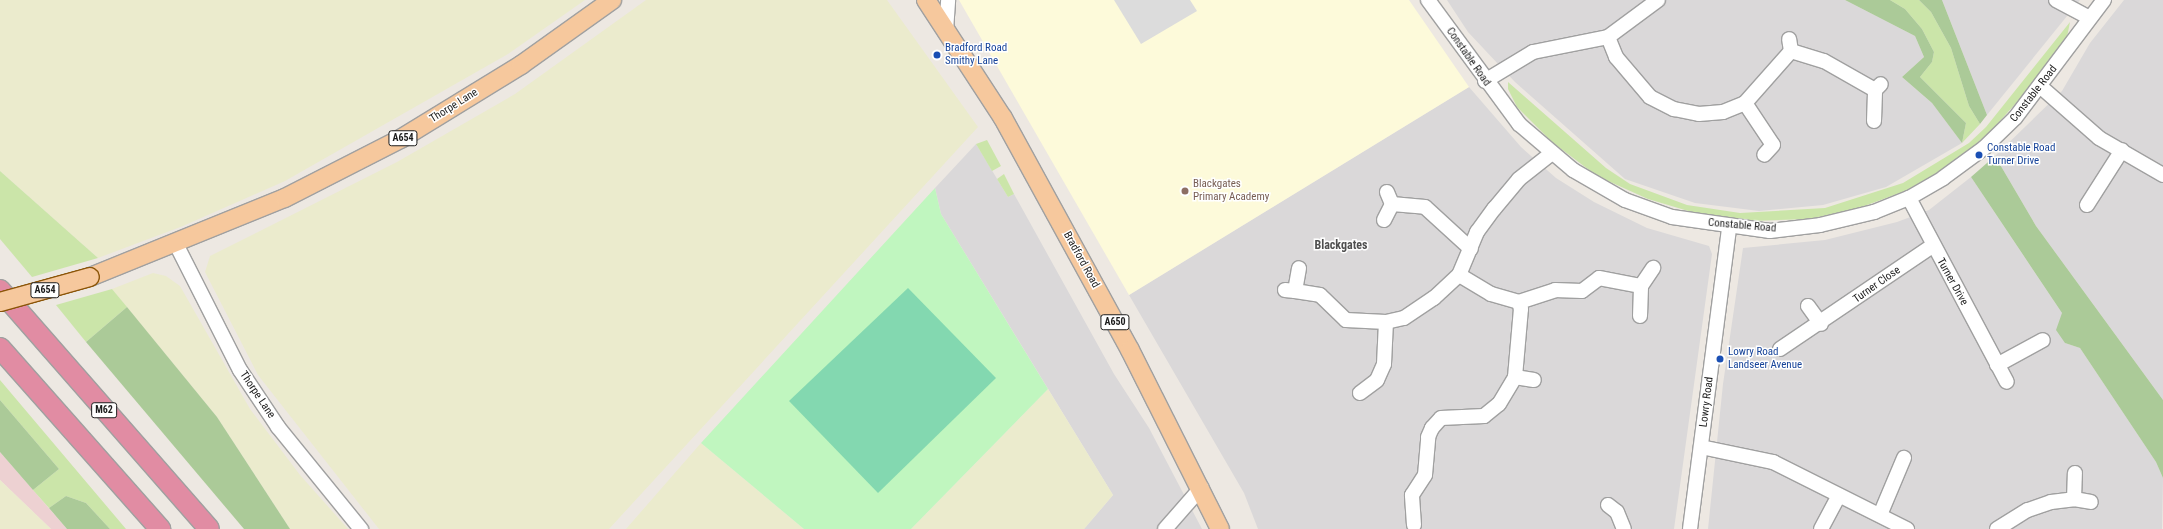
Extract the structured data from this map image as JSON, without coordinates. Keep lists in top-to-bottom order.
{
  "streets": {
    "highway": ["M62"],
    "main road": [
      "Thorpe Lane",
      "A654",
      "Bradford Road",
      "A650"
    ],
    "street": [
      "Constable Road",
      "Turner Drive",
      "Turner Close",
      "Lowry Road"
    ]
  },
  "crossings": [
    ["Constable Road", "Turner Drive"],
    ["Constable Road", "Lowry Road"],
    ["Turner Drive", "Turner Close"]
  ],
  "districts": ["Blackgates"],
  "places": [
    "Bradford Road Smithy Lane",
    "Constable Road Turner Drive",
    "Blackgates Primary Academy",
    "Lowry Road Landseer Avenue"
  ]
}
